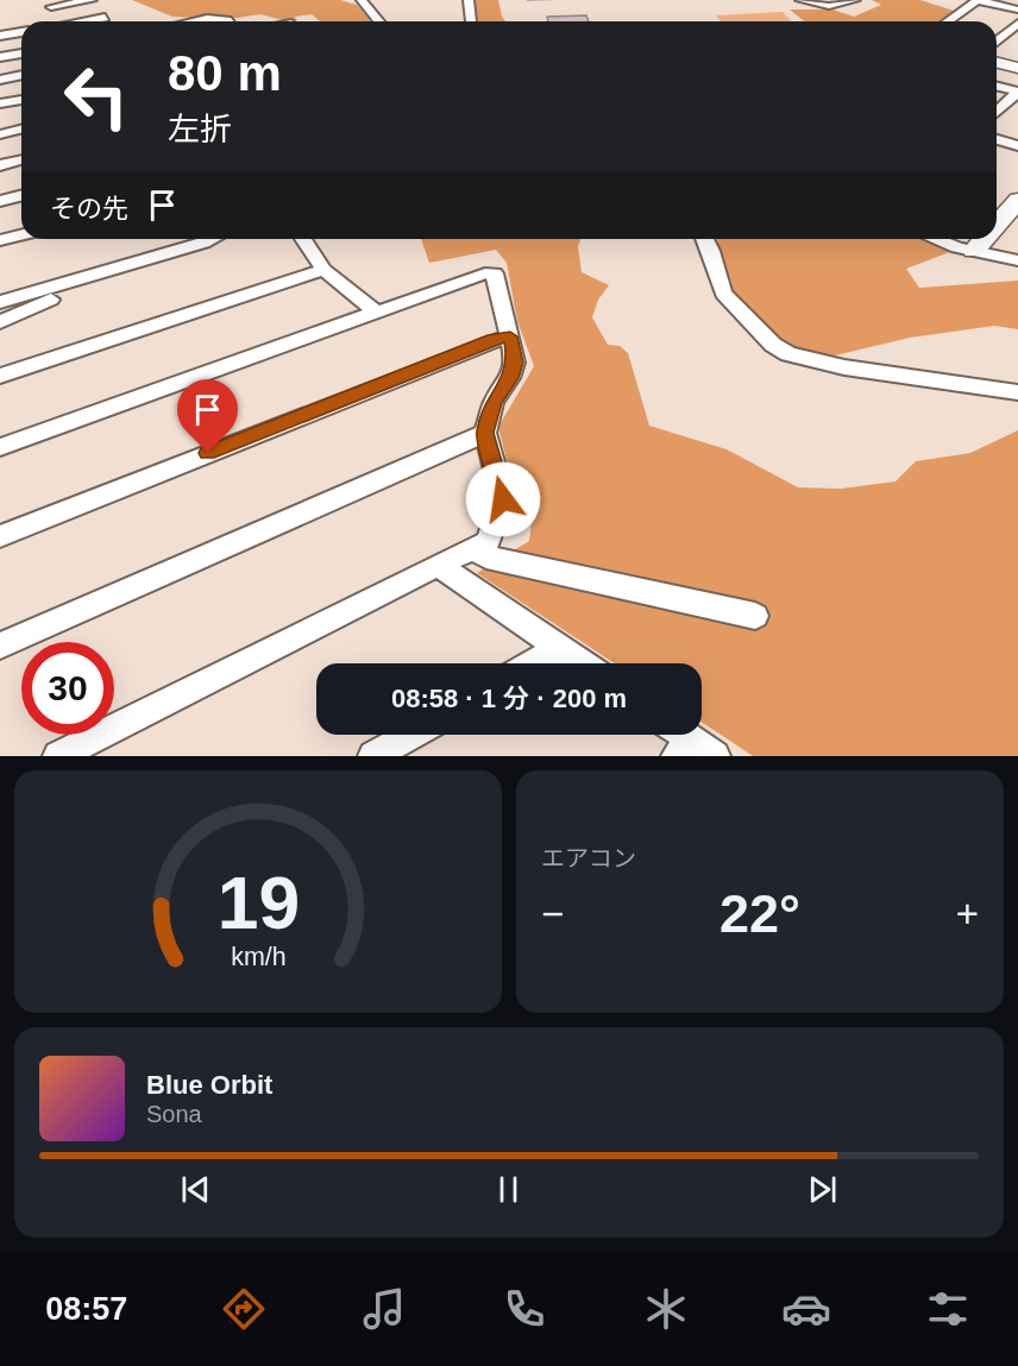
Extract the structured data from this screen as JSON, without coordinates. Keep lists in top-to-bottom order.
{
  "page": {
    "turn": ["80 m", "左折"],
    "then": "その先",
    "limit": "30",
    "trip": "08:58 · 1 分 · 200 m",
    "tile": "エアコン",
    "heat": ["−", "22°", "+"],
    "song": ["Blue Orbit", "Sona"],
    "tabs": "08:57",
    "gauge": ["19", "km/h"]
  }
}
